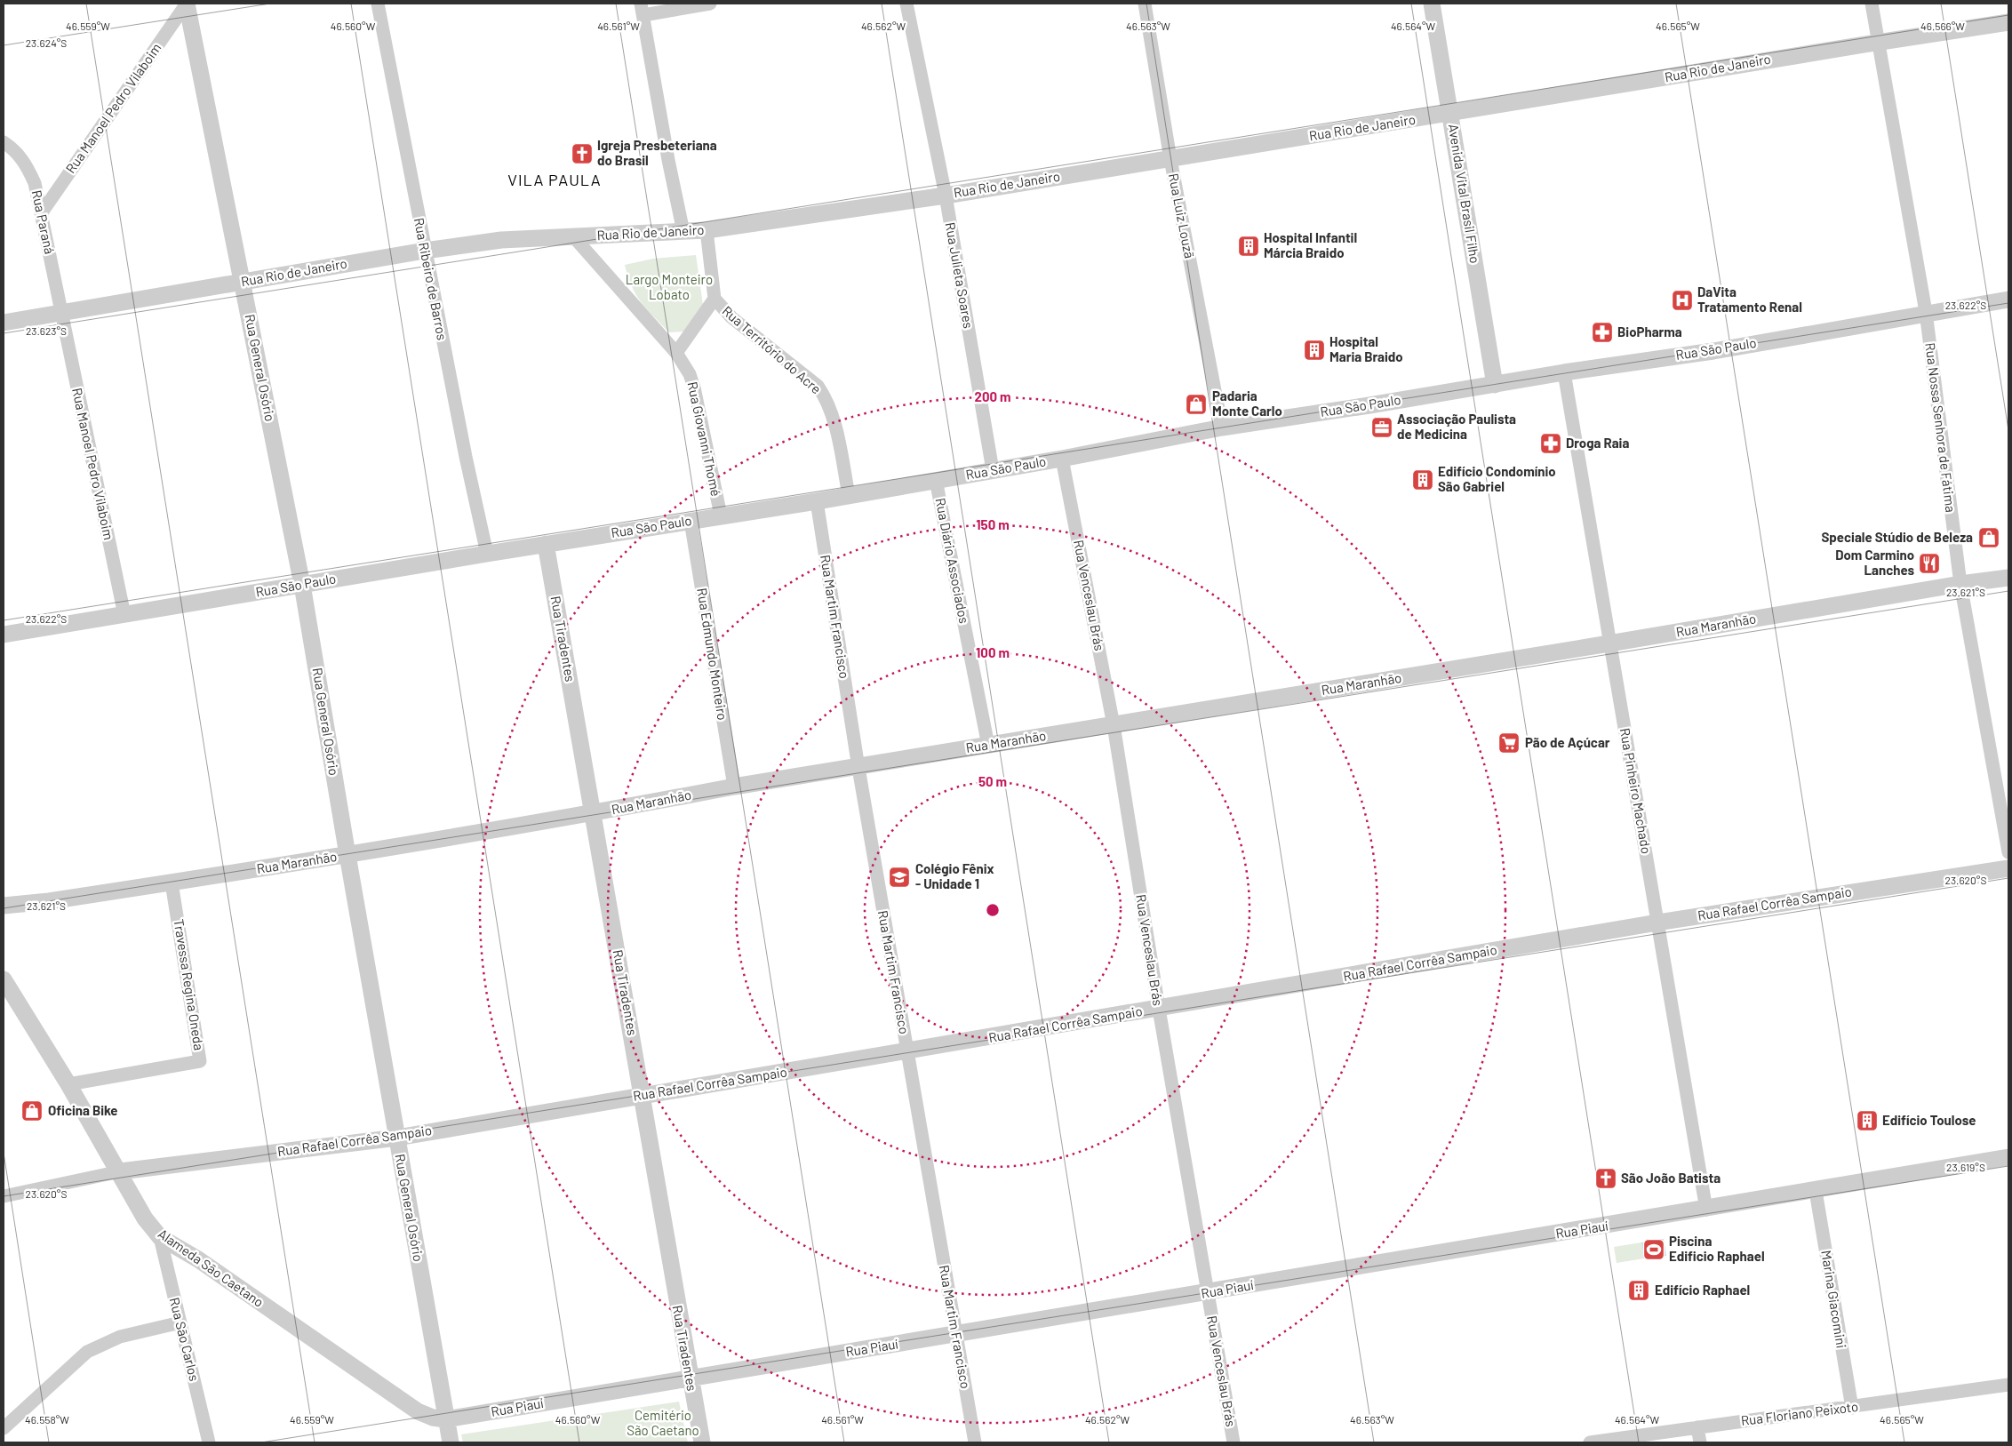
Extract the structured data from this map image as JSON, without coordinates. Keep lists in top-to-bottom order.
{
  "streets": {
    "street": [
      "Rua Rio de Janeiro",
      "Rua Manoel Pedro Vilaboim",
      "Avenida Vital Brasil Filho",
      "Rua Luiz Louzã",
      "Rua Paraná",
      "Rua Julieta Soares",
      "Rua Ribeiro de Barros",
      "Rua São Paulo",
      "Rua Território do Acre",
      "Rua General Osório",
      "Rua Nossa Senhora de Fátima",
      "Rua Giovanni Thomé",
      "Rua Diário Associados",
      "Rua Venceslau Brás",
      "Rua Martim Francisco",
      "Rua Maranhão",
      "Rua Tiradentes",
      "Rua Edmundo Monteiro",
      "Rua Pinheiro Machado",
      "Rua Rafael Corrêa Sampaio",
      "Travessa Regina Oneda",
      "Rua Piauí",
      "Alameda São Caetano",
      "Marina Giacomini",
      "Rua São Carlos",
      "Rua Floriano Peixoto"
    ]
  },
  "crossings": [
    ["Rua Rio de Janeiro", "Rua Manoel Pedro Vilaboim"],
    ["Rua Rio de Janeiro", "Avenida Vital Brasil Filho"],
    ["Rua Rio de Janeiro", "Rua Luiz Louzã"],
    ["Rua Rio de Janeiro", "Rua Paraná"],
    ["Rua Rio de Janeiro", "Rua Julieta Soares"],
    ["Rua Rio de Janeiro", "Rua Ribeiro de Barros"],
    ["Rua Rio de Janeiro", "Rua Território do Acre"],
    ["Rua Rio de Janeiro", "Rua General Osório"],
    ["Rua Rio de Janeiro", "Rua Nossa Senhora de Fátima"],
    ["Rua Manoel Pedro Vilaboim", "Rua Paraná"],
    ["Rua Manoel Pedro Vilaboim", "Rua São Paulo"],
    ["Rua Manoel Pedro Vilaboim", "Rua General Osório"],
    ["Avenida Vital Brasil Filho", "Rua São Paulo"],
    ["Rua Luiz Louzã", "Rua São Paulo"],
    ["Rua Julieta Soares", "Rua São Paulo"],
    ["Rua Ribeiro de Barros", "Rua São Paulo"],
    ["Rua São Paulo", "Rua Território do Acre"],
    ["Rua São Paulo", "Rua General Osório"],
    ["Rua São Paulo", "Rua Nossa Senhora de Fátima"],
    ["Rua São Paulo", "Rua Giovanni Thomé"],
    ["Rua São Paulo", "Rua Diário Associados"],
    ["Rua São Paulo", "Rua Venceslau Brás"],
    ["Rua São Paulo", "Rua Martim Francisco"],
    ["Rua São Paulo", "Rua Tiradentes"],
    ["Rua São Paulo", "Rua Edmundo Monteiro"],
    ["Rua São Paulo", "Rua Pinheiro Machado"],
    ["Rua General Osório", "Rua Maranhão"],
    ["Rua General Osório", "Rua Rafael Corrêa Sampaio"],
    ["Rua General Osório", "Rua Piauí"],
    ["Rua General Osório", "Alameda São Caetano"],
    ["Rua Nossa Senhora de Fátima", "Rua Maranhão"],
    ["Rua Diário Associados", "Rua Maranhão"],
    ["Rua Venceslau Brás", "Rua Maranhão"],
    ["Rua Venceslau Brás", "Rua Rafael Corrêa Sampaio"],
    ["Rua Venceslau Brás", "Rua Piauí"],
    ["Rua Martim Francisco", "Rua Maranhão"],
    ["Rua Martim Francisco", "Rua Rafael Corrêa Sampaio"],
    ["Rua Martim Francisco", "Rua Piauí"],
    ["Rua Maranhão", "Rua Tiradentes"],
    ["Rua Maranhão", "Rua Edmundo Monteiro"],
    ["Rua Maranhão", "Rua Pinheiro Machado"],
    ["Rua Maranhão", "Travessa Regina Oneda"],
    ["Rua Tiradentes", "Rua Rafael Corrêa Sampaio"],
    ["Rua Tiradentes", "Rua Piauí"],
    ["Rua Pinheiro Machado", "Rua Rafael Corrêa Sampaio"],
    ["Rua Pinheiro Machado", "Rua Piauí"],
    ["Rua Rafael Corrêa Sampaio", "Alameda São Caetano"],
    ["Travessa Regina Oneda", "Alameda São Caetano"],
    ["Rua Piauí", "Alameda São Caetano"],
    ["Rua Piauí", "Marina Giacomini"],
    ["Alameda São Caetano", "Rua São Carlos"],
    ["Marina Giacomini", "Rua Floriano Peixoto"]
  ],
  "districts": ["VILA PAULA"],
  "parks": ["Largo Monteiro Lobato", "Cemitério São Caetano"],
  "places": {
    "church": ["Igreja Presbeteriana do Brasil", "São João Batista"],
    "building": [
      "Hospital Infantil Márcia Braido",
      "Hospital Maria Braido",
      "Edifício Condomínio São Gabriel",
      "Edifício Toulose",
      "Edifício Raphael"
    ],
    "hospital": ["DaVita Tratamento Renal"],
    "pharmacy": ["BioPharma", "Droga Raia"],
    "shop": ["Padaria Monte Carlo", "Speciale Stúdio de Beleza", "Oficina Bike"],
    "office": ["Associação Paulista de Medicina"],
    "restaurant": ["Dom Carmino Lanches"],
    "supermarket": ["Pão de Açúcar"],
    "school or university": ["Colégio Fênix - Unidade 1"],
    "sports": ["Piscina Edificio Raphael"]
  },
  "coordinates": [
    "46.559°W",
    "46.560°W",
    "46.561°W",
    "46.562°W",
    "46.563°W",
    "46.564°W",
    "46.565°W",
    "46.566°W",
    "23.624°S",
    "23.622°S",
    "23.623°S",
    "23.621°S",
    "23.620°S",
    "23.619°S",
    "46.558°W"
  ],
  "rings": [
    "200 m",
    "150 m",
    "100 m",
    "50 m"
  ]
}
